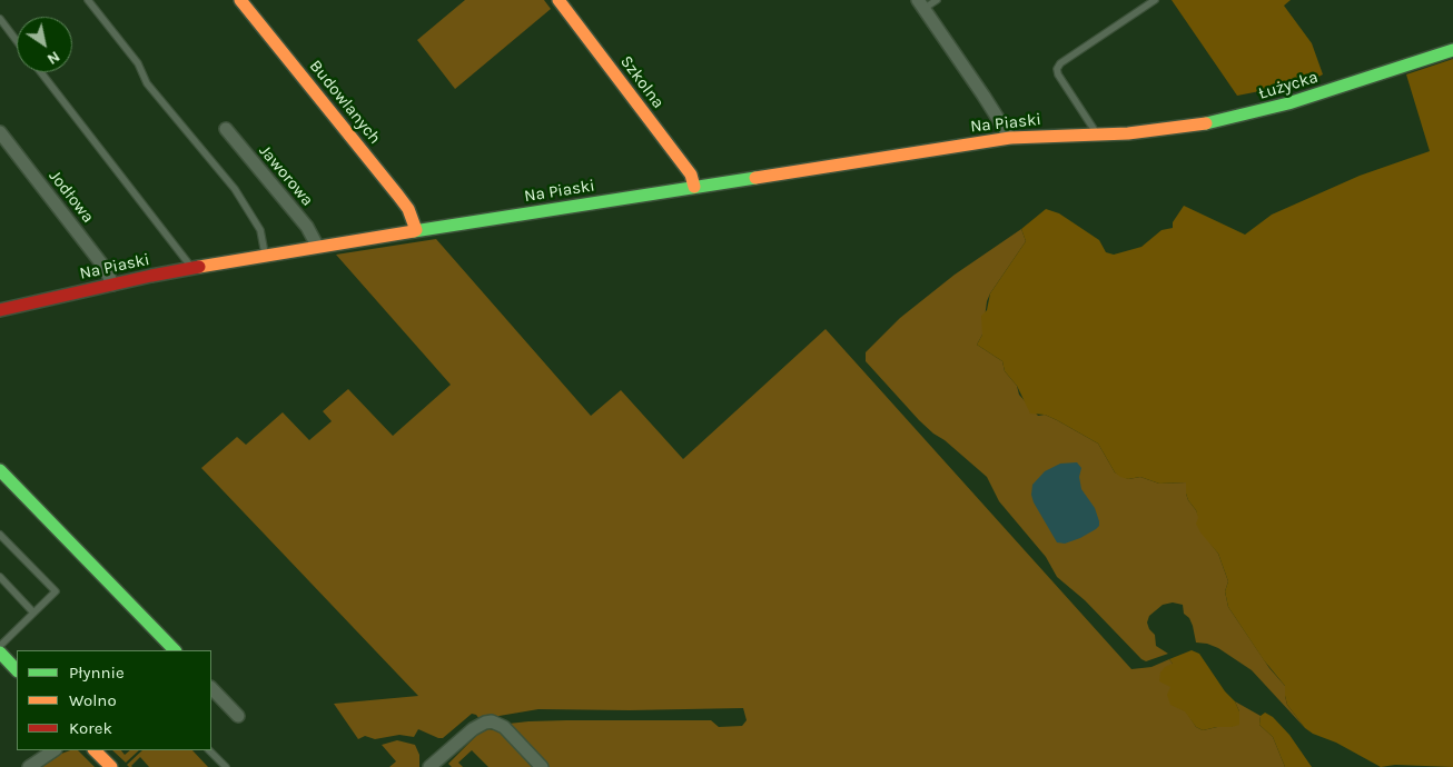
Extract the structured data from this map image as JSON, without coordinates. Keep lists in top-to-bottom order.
{
  "streets": {
    "street": [
      "Szkolna",
      "Łużycka",
      "Budowlanych",
      "Na Piaski",
      "Jaworowa",
      "Jodłowa"
    ]
  },
  "crossings": [
    ["Szkolna", "Na Piaski"],
    ["Łużycka", "Na Piaski"],
    ["Budowlanych", "Na Piaski"],
    ["Na Piaski", "Jaworowa"],
    ["Na Piaski", "Jodłowa"]
  ],
  "legend": ["Płynnie", "Wolno", "Korek"],
  "north": "bottom right"
}
